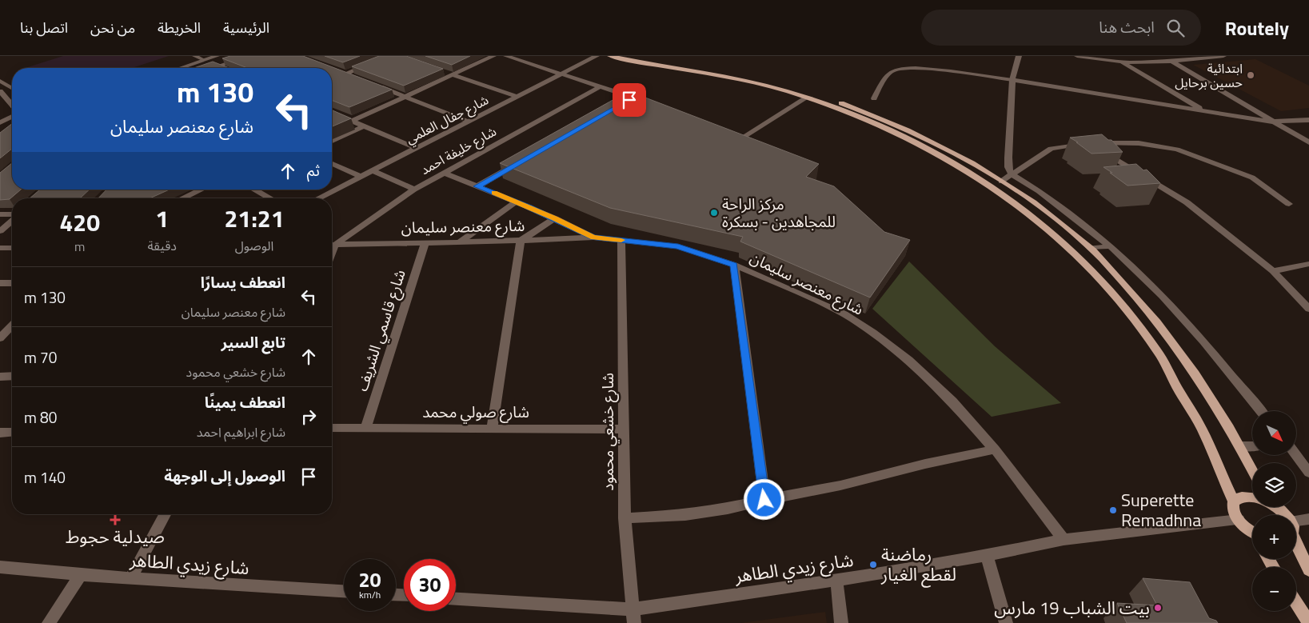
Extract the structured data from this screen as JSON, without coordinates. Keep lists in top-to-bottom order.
{
  "streets": {
    "street": [
      "شارع جفال العلمي",
      "شارع خليفة احمد",
      "شارع معنصر سليمان",
      "شارع قاسمي الشريف",
      "شارع صولي محمد",
      "شارع خشعي محمود",
      "شارع زيدي الطاهر"
    ]
  },
  "crossings": [
    ["شارع معنصر سليمان", "شارع قاسمي الشريف"],
    ["شارع معنصر سليمان", "شارع خشعي محمود"],
    ["شارع معنصر سليمان", "شارع زيدي الطاهر"],
    ["شارع قاسمي الشريف", "شارع صولي محمد"],
    ["شارع صولي محمد", "شارع خشعي محمود"],
    ["شارع خشعي محمود", "شارع زيدي الطاهر"]
  ],
  "places": {
    "other": [
      "ابتدائية حسين برحايل",
      "مركز الراحة للمجاهدين - بسكرة",
      "Superette Remadhna",
      "رماضنة لقطع الغيار",
      "بيت الشباب 19 مارس"
    ],
    "health": ["صيدلية حجوط"]
  },
  "north": "bottom right",
  "page": {
    "header": "Routely",
    "search": "ابحث هنا",
    "nav": [
      "الرئيسية",
      "الخريطة",
      "من نحن",
      "اتصل بنا"
    ],
    "turn": ["130 m", "شارع معنصر سليمان"],
    "then": "ثم",
    "eta": [
      "21:21",
      "الوصول",
      "1",
      "دقيقة",
      "420",
      "m"
    ],
    "list": [
      {
        "name": "انعطف يسارًا",
        "note": "شارع معنصر سليمان",
        "value": "130 m"
      },
      {
        "name": "تابع السير",
        "note": "شارع خشعي محمود",
        "value": "70 m"
      },
      {
        "name": "انعطف يمينًا",
        "note": "شارع ابراهيم احمد",
        "value": "80 m"
      },
      {
        "name": "الوصول إلى الوجهة",
        "value": "140 m"
      }
    ],
    "map_buttons": ["+", "−"],
    "speed": "20 km/h",
    "limit": "30"
  }
}
